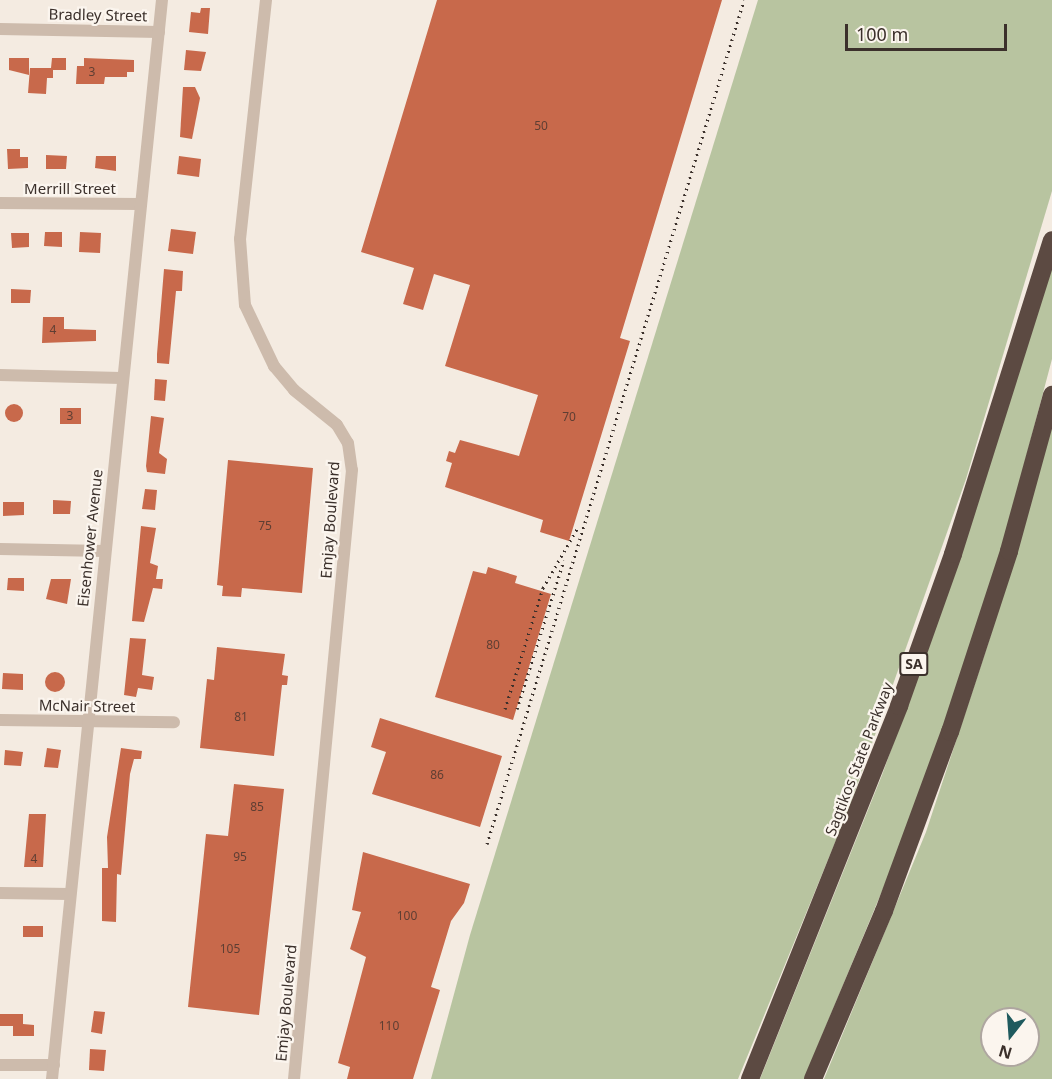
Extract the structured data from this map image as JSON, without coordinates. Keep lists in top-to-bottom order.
{
  "streets": {
    "highway": ["SA", "Sagtikos State Parkway"],
    "street": [
      "Bradley Street",
      "Merrill Street",
      "Emjay Boulevard",
      "Eisenhower Avenue",
      "McNair Street"
    ]
  },
  "crossings": [
    ["Bradley Street", "Eisenhower Avenue"],
    ["Merrill Street", "Eisenhower Avenue"],
    ["Eisenhower Avenue", "McNair Street"]
  ],
  "house_numbers": [
    "3",
    "50",
    "4",
    "3",
    "70",
    "75",
    "80",
    "81",
    "86",
    "85",
    "95",
    "4",
    "100",
    "105",
    "110"
  ],
  "scale_bar": "100 m",
  "north": "bottom"
}
